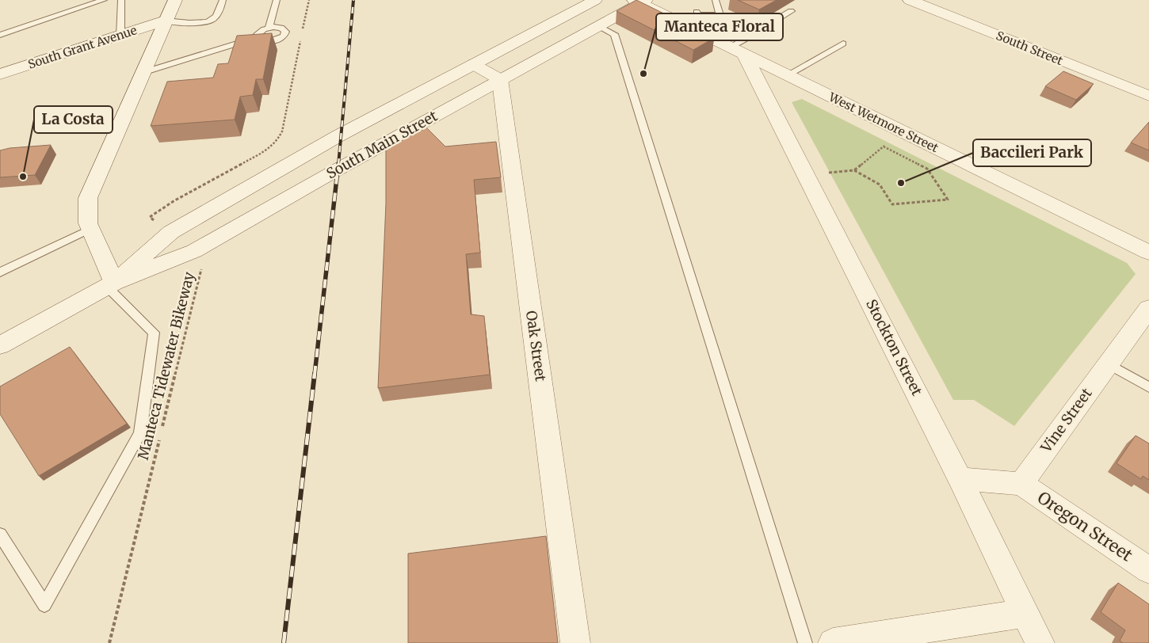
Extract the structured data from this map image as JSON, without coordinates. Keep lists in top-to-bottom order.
{
  "streets": {
    "street": [
      "South Grant Avenue",
      "South Street",
      "West Wetmore Street",
      "South Main Street",
      "Oak Street",
      "Stockton Street",
      "Vine Street",
      "Oregon Street"
    ],
    "path": ["Manteca Tidewater Bikeway"]
  },
  "crossings": [
    ["West Wetmore Street", "South Main Street"],
    ["West Wetmore Street", "Stockton Street"],
    ["South Main Street", "Oak Street"],
    ["South Main Street", "Manteca Tidewater Bikeway"],
    ["Vine Street", "Oregon Street"]
  ],
  "places": ["Manteca Floral", "La Costa", "Baccileri Park"]
}
